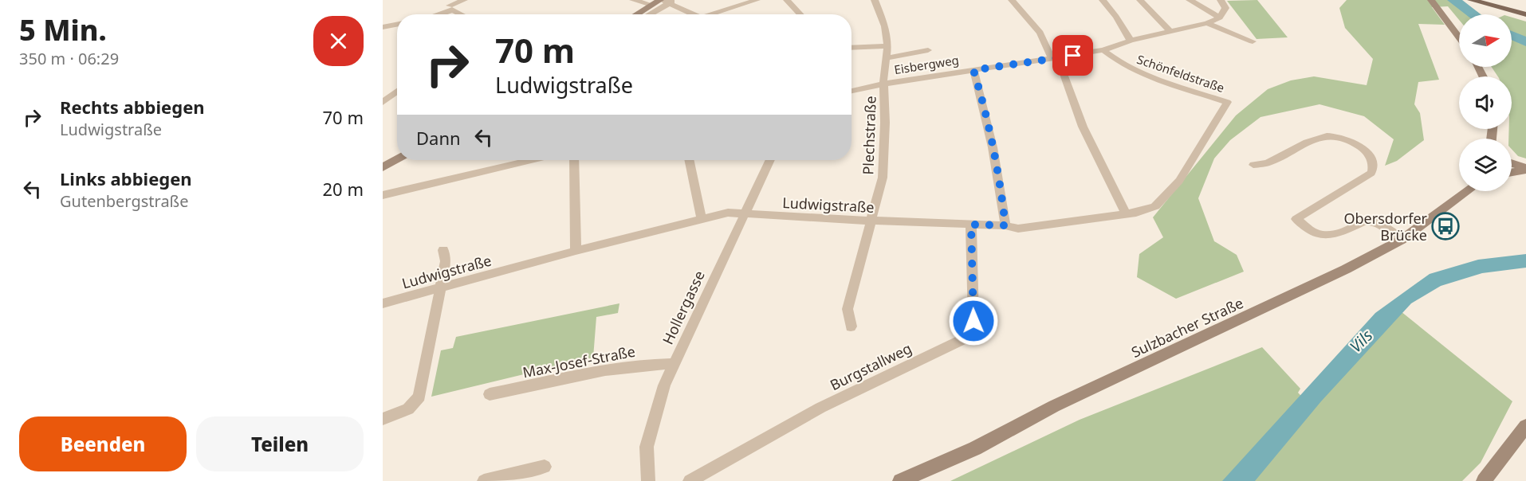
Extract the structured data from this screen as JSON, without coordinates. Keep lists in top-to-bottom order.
{
  "streets": {
    "main road": ["Sulzbacher Straße"],
    "street": [
      "Eisbergweg",
      "Schönfeldstraße",
      "Plechstraße",
      "Ludwigstraße",
      "Hollergasse",
      "Max-Josef-Straße",
      "Burgstallweg"
    ]
  },
  "crossings": [
    ["Eisbergweg", "Schönfeldstraße"],
    ["Eisbergweg", "Plechstraße"],
    ["Schönfeldstraße", "Ludwigstraße"],
    ["Plechstraße", "Ludwigstraße"],
    ["Ludwigstraße", "Hollergasse"],
    ["Ludwigstraße", "Burgstallweg"],
    ["Hollergasse", "Max-Josef-Straße"]
  ],
  "water": ["Vils"],
  "places": {
    "bus stop": ["Obersdorfer Brücke"]
  },
  "north": "right",
  "page": {
    "heading": ["5 Min.", "350 m · 06:29"],
    "turn": ["70 m", "Ludwigstraße"],
    "list": [
      {
        "name": "Rechts abbiegen",
        "note": "Ludwigstraße",
        "value": "70 m"
      },
      {
        "name": "Links abbiegen",
        "note": "Gutenbergstraße",
        "value": "20 m"
      }
    ],
    "then": "Dann",
    "buttons": ["Beenden", "Teilen"]
  }
}
